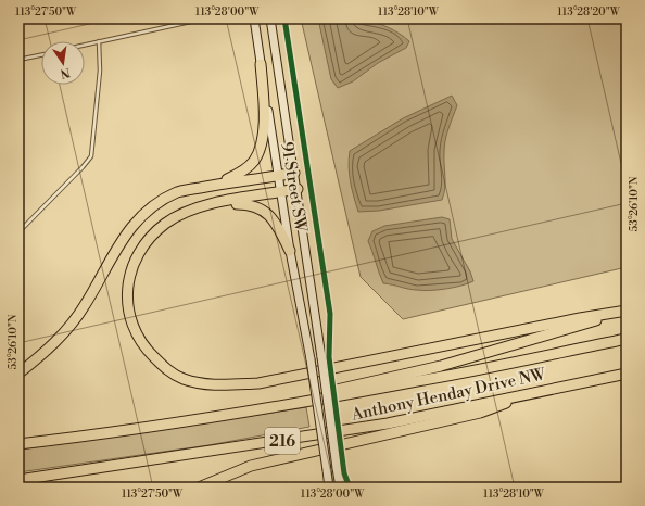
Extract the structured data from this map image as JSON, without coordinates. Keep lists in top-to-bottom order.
{
  "streets": {
    "highway": ["Anthony Henday Drive NW", "216"],
    "main road": ["91 Street SW"]
  },
  "north": "bottom",
  "coordinates": [
    "113°27'50\"W",
    "113°28'00\"W",
    "113°28'10\"W",
    "113°28'20\"W",
    "53°26'10\"N"
  ]
}
